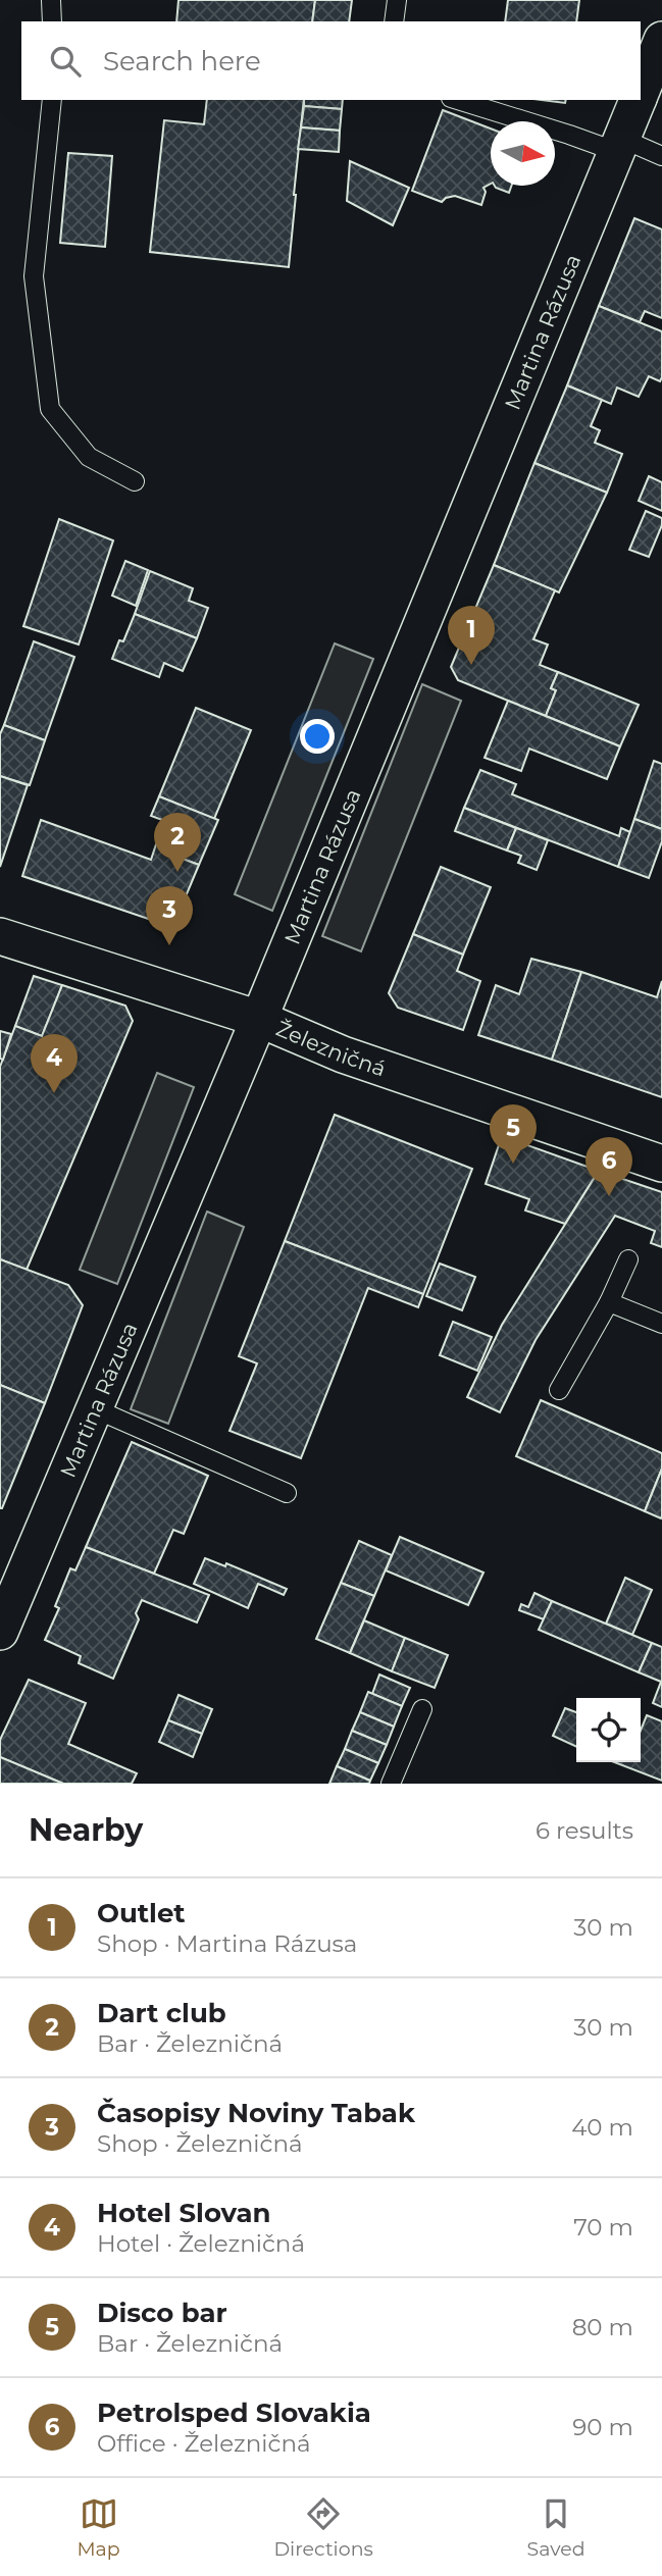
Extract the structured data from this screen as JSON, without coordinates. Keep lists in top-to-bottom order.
{
  "streets": {
    "street": ["Martina Rázusa", "Železničná"]
  },
  "crossings": [
    ["Martina Rázusa", "Železničná"]
  ],
  "north": "right",
  "page": {
    "search": "Search here",
    "pins": [
      "1",
      "2",
      "3",
      "4",
      "5",
      "6"
    ],
    "heading": ["Nearby", "6 results"],
    "list": [
      {
        "mark": "1",
        "name": "Outlet",
        "note": "Shop · Martina Rázusa",
        "value": "30 m"
      },
      {
        "mark": "2",
        "name": "Dart club",
        "note": "Bar · Železničná",
        "value": "30 m"
      },
      {
        "mark": "3",
        "name": "Časopisy Noviny Tabak",
        "note": "Shop · Železničná",
        "value": "40 m"
      },
      {
        "mark": "4",
        "name": "Hotel Slovan",
        "note": "Hotel · Železničná",
        "value": "70 m"
      },
      {
        "mark": "5",
        "name": "Disco bar",
        "note": "Bar · Železničná",
        "value": "80 m"
      },
      {
        "mark": "6",
        "name": "Petrolsped Slovakia",
        "note": "Office · Železničná",
        "value": "90 m"
      }
    ],
    "nav": ["Map", "Directions", "Saved"]
  }
}
